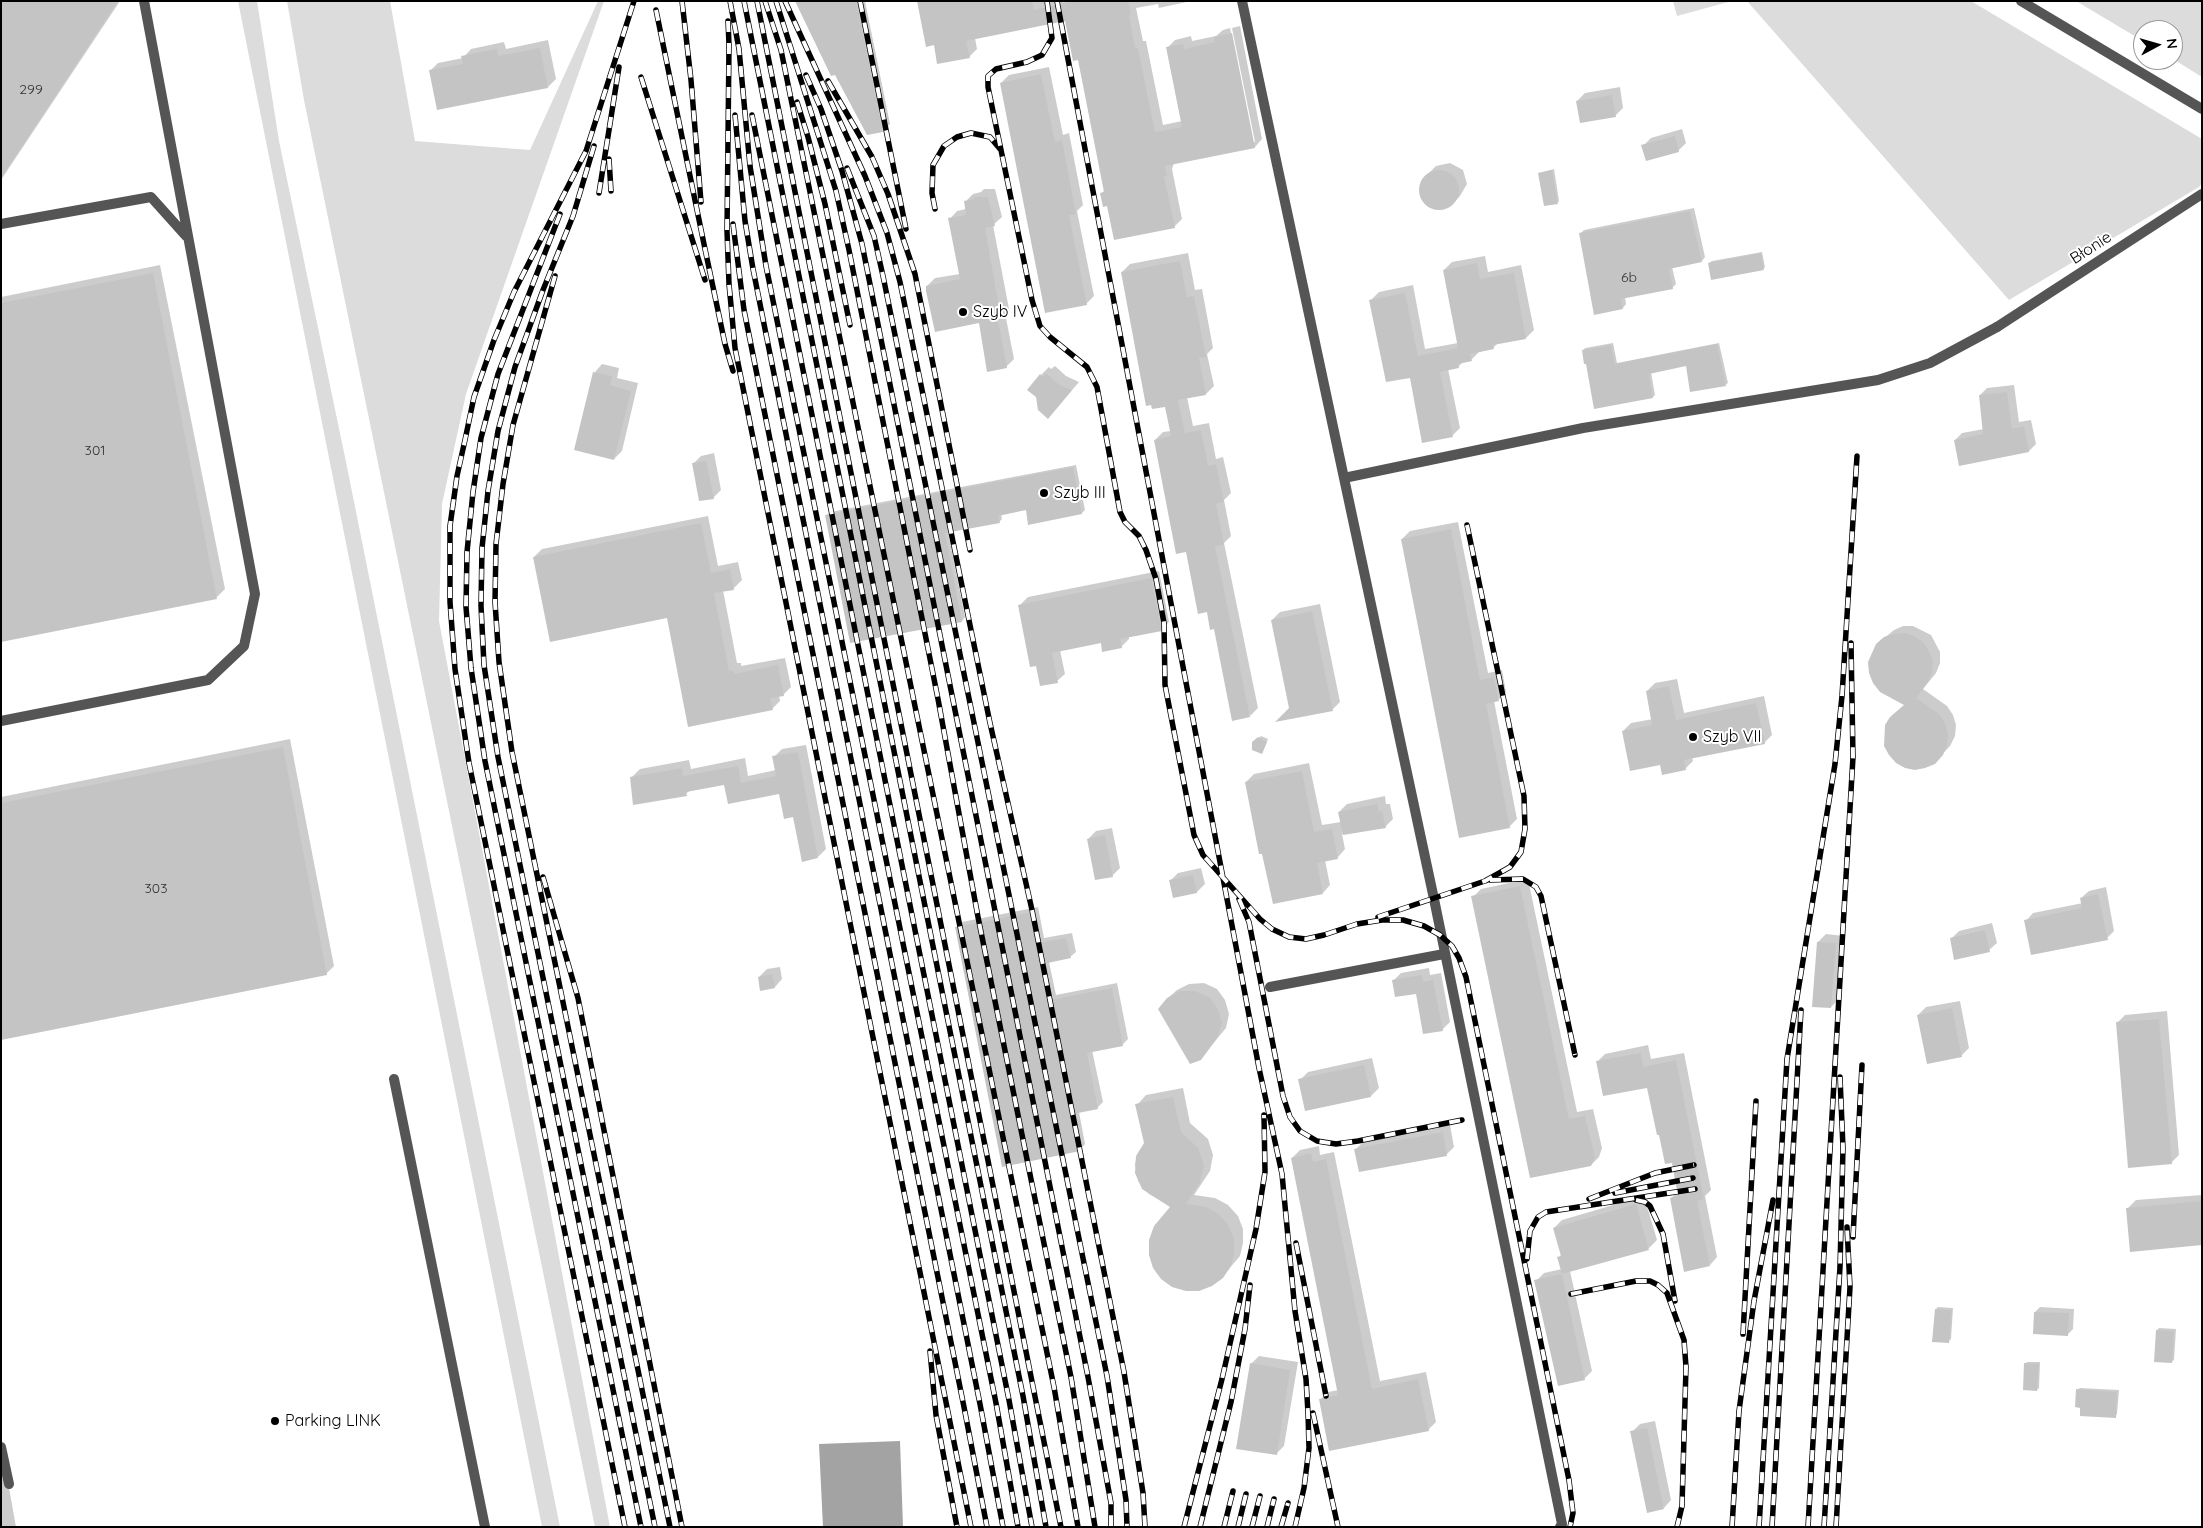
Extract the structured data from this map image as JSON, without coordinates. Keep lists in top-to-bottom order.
{
  "streets": {
    "street": ["Błonie"]
  },
  "places": [
    "Szyb IV",
    "Szyb III",
    "Szyb VII",
    "Parking LINK"
  ],
  "house_numbers": [
    "299",
    "6b",
    "301",
    "303"
  ],
  "north": "right"
}
